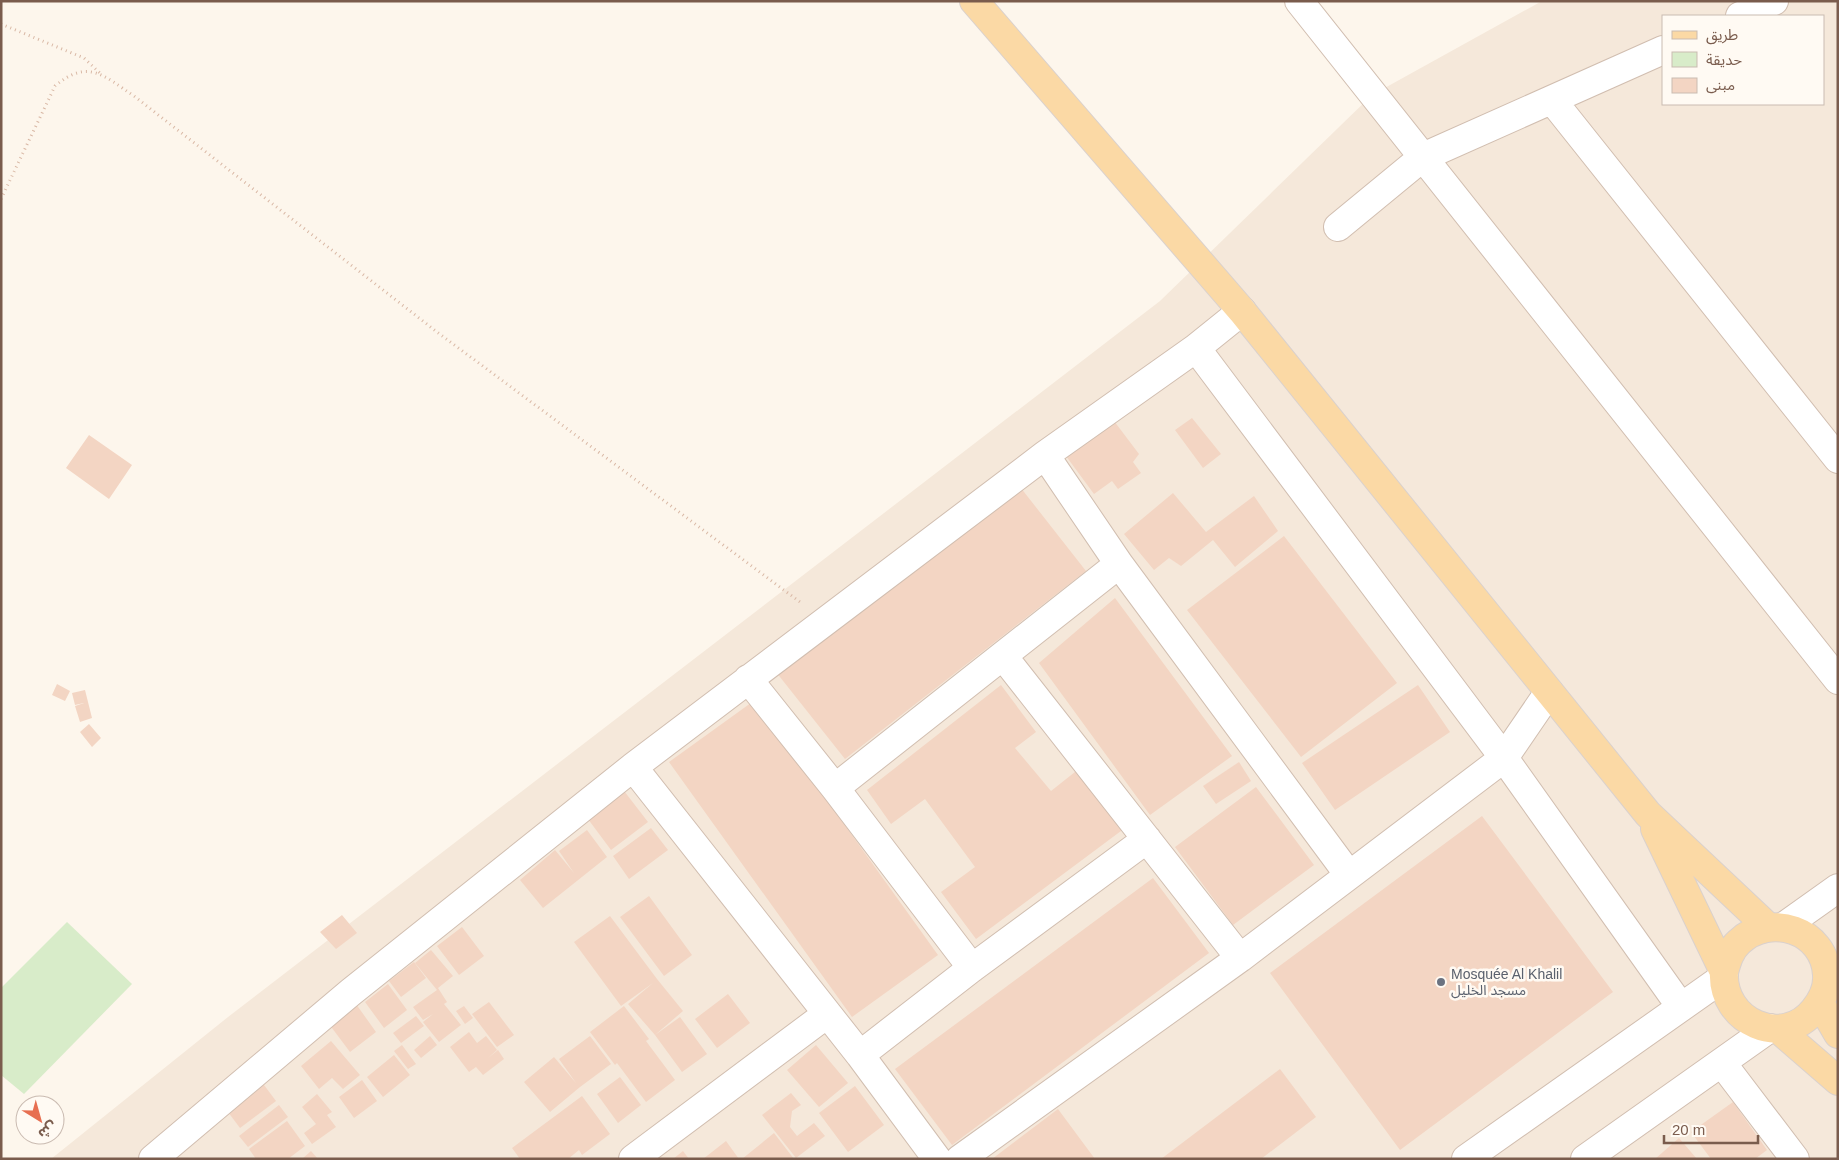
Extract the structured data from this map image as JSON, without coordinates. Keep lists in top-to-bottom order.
{
  "places": ["Mosquée Al Khalil مسجد الخليل"],
  "legend": ["طريق", "حديقة", "مبنى"],
  "scale_bar": "20 m",
  "north": "bottom right"
}
